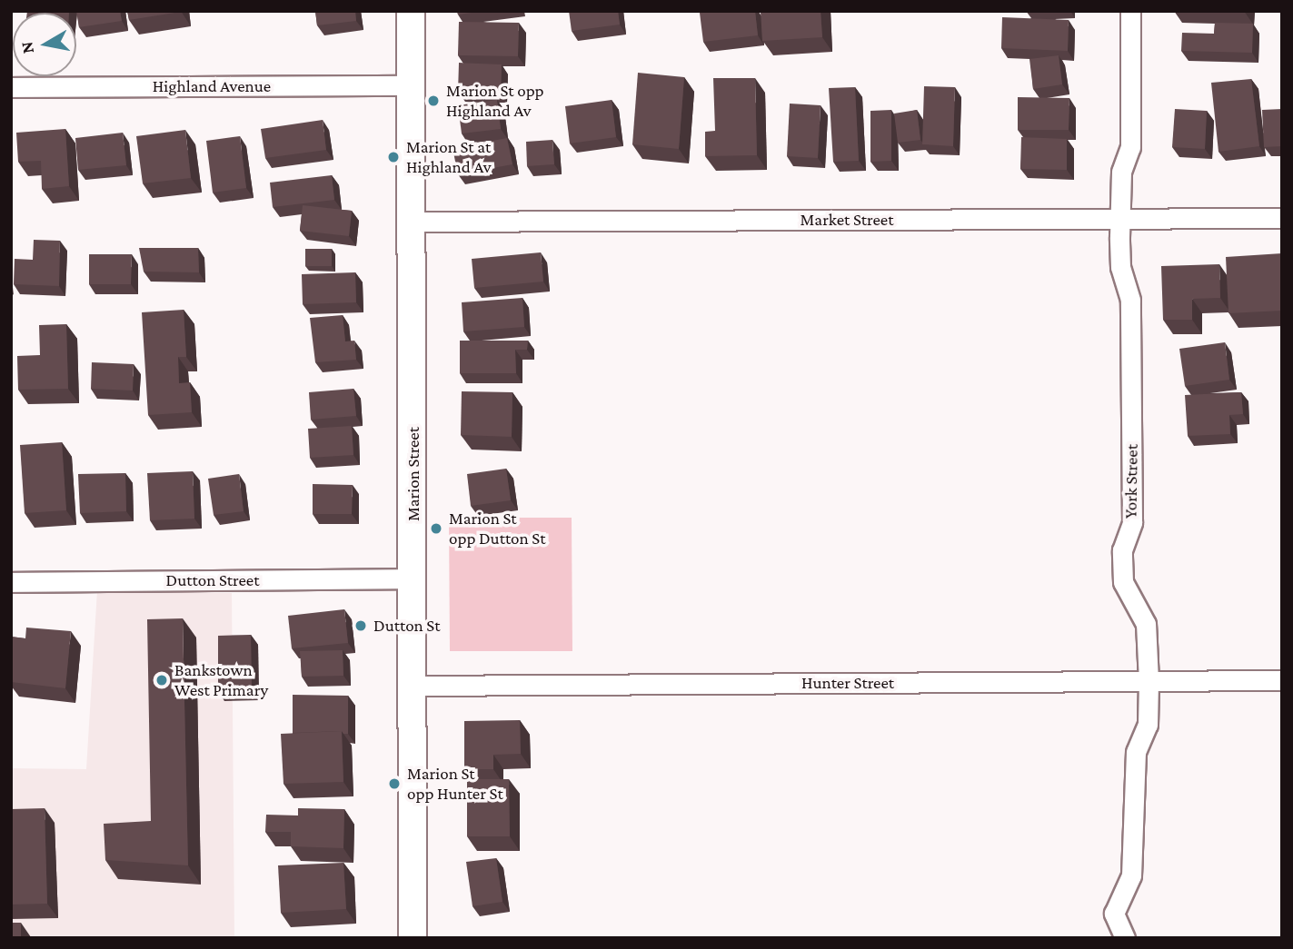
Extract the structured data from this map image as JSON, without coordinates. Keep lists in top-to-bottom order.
{
  "streets": {
    "main road": ["Marion Street"],
    "street": [
      "Highland Avenue",
      "Market Street",
      "York Street",
      "Dutton Street",
      "Hunter Street"
    ]
  },
  "crossings": [
    ["Highland Avenue", "Marion Street"],
    ["Market Street", "Marion Street"],
    ["Market Street", "York Street"],
    ["Marion Street", "Dutton Street"],
    ["Marion Street", "Hunter Street"],
    ["York Street", "Hunter Street"]
  ],
  "places": [
    "Marion St opp Highland Av",
    "Marion St at Highland Av",
    "Marion St opp Dutton St",
    "Dutton St",
    "Bankstown West Primary",
    "Marion St opp Hunter St"
  ],
  "north": "left"
}
